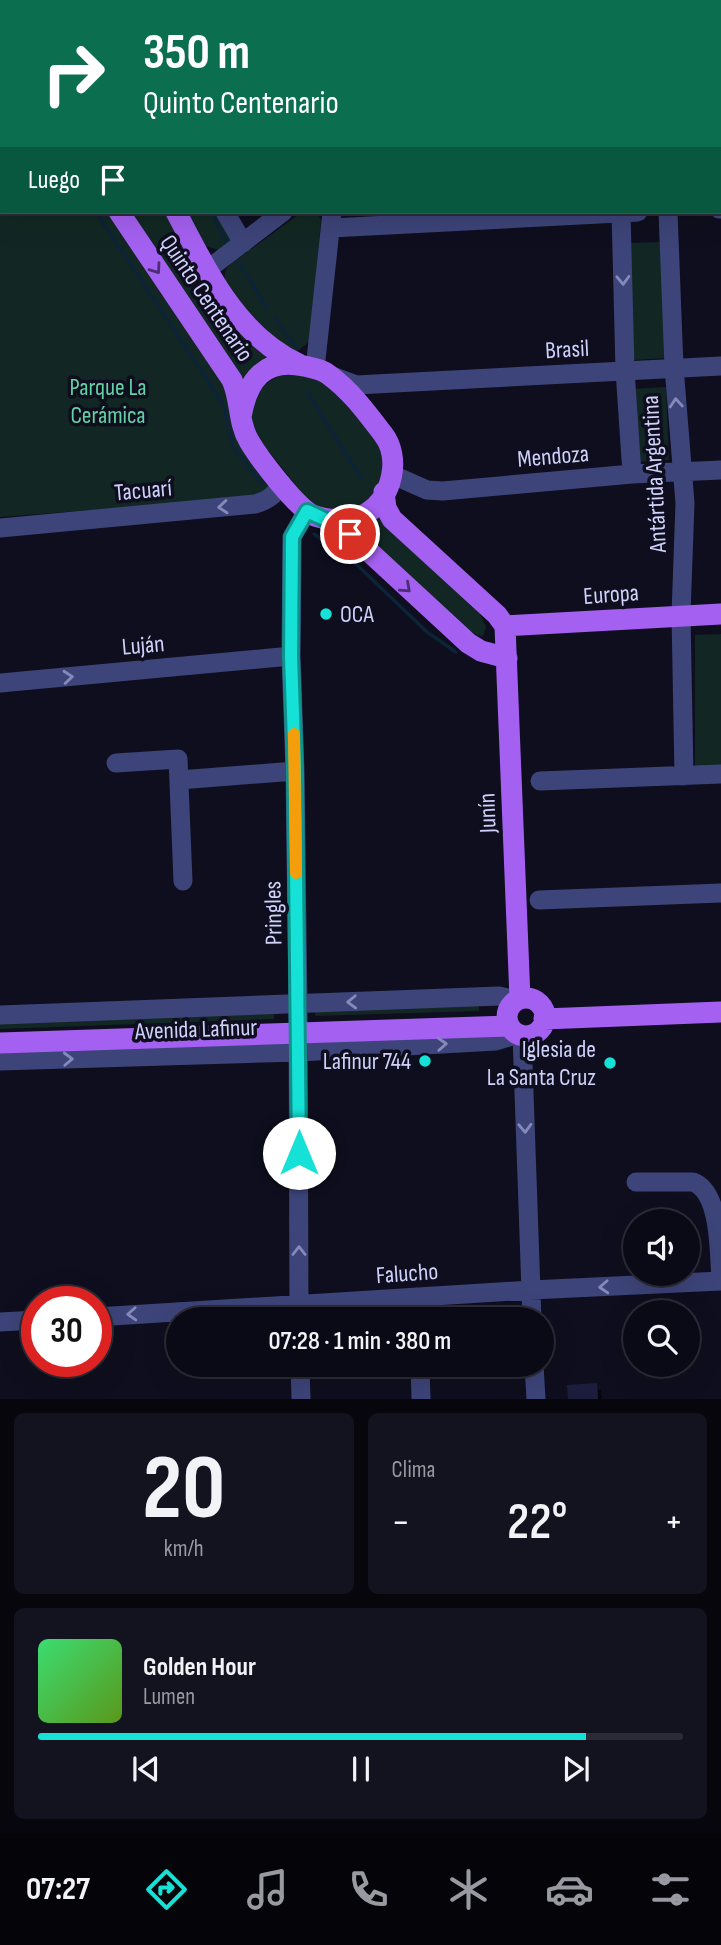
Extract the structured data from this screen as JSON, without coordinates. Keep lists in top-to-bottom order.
{
  "streets": {
    "main road": [
      "Quinto Centenario",
      "Europa",
      "Junín",
      "Avenida Lafinur"
    ],
    "street": [
      "Brasil",
      "Mendoza",
      "Antártida Argentina",
      "Tacuarí",
      "Luján",
      "Pringles",
      "Falucho"
    ]
  },
  "crossings": [
    ["Quinto Centenario", "Brasil"],
    ["Quinto Centenario", "Mendoza"],
    ["Quinto Centenario", "Tacuarí"],
    ["Quinto Centenario", "Pringles"],
    ["Brasil", "Mendoza"],
    ["Brasil", "Antártida Argentina"],
    ["Brasil", "Tacuarí"],
    ["Brasil", "Pringles"],
    ["Mendoza", "Antártida Argentina"],
    ["Mendoza", "Tacuarí"],
    ["Mendoza", "Pringles"],
    ["Antártida Argentina", "Europa"],
    ["Tacuarí", "Pringles"],
    ["Europa", "Junín"],
    ["Luján", "Pringles"],
    ["Junín", "Avenida Lafinur"],
    ["Junín", "Falucho"],
    ["Pringles", "Avenida Lafinur"]
  ],
  "one_way": ["Tacuarí", "Junín", "Falucho"],
  "parks": ["Parque La Cerámica"],
  "places": ["OCA", "Lafinur 744", "Iglesia de La Santa Cruz"],
  "page": {
    "turn": ["350 m", "Quinto Centenario"],
    "then": "Luego",
    "limit": "30",
    "trip": "07:28 · 1 min · 380 m",
    "tile": [
      ["20", "km/h"],
      "Clima"
    ],
    "heat": ["−", "22°", "+"],
    "song": ["Golden Hour", "Lumen"],
    "tabs": "07:27"
  }
}
